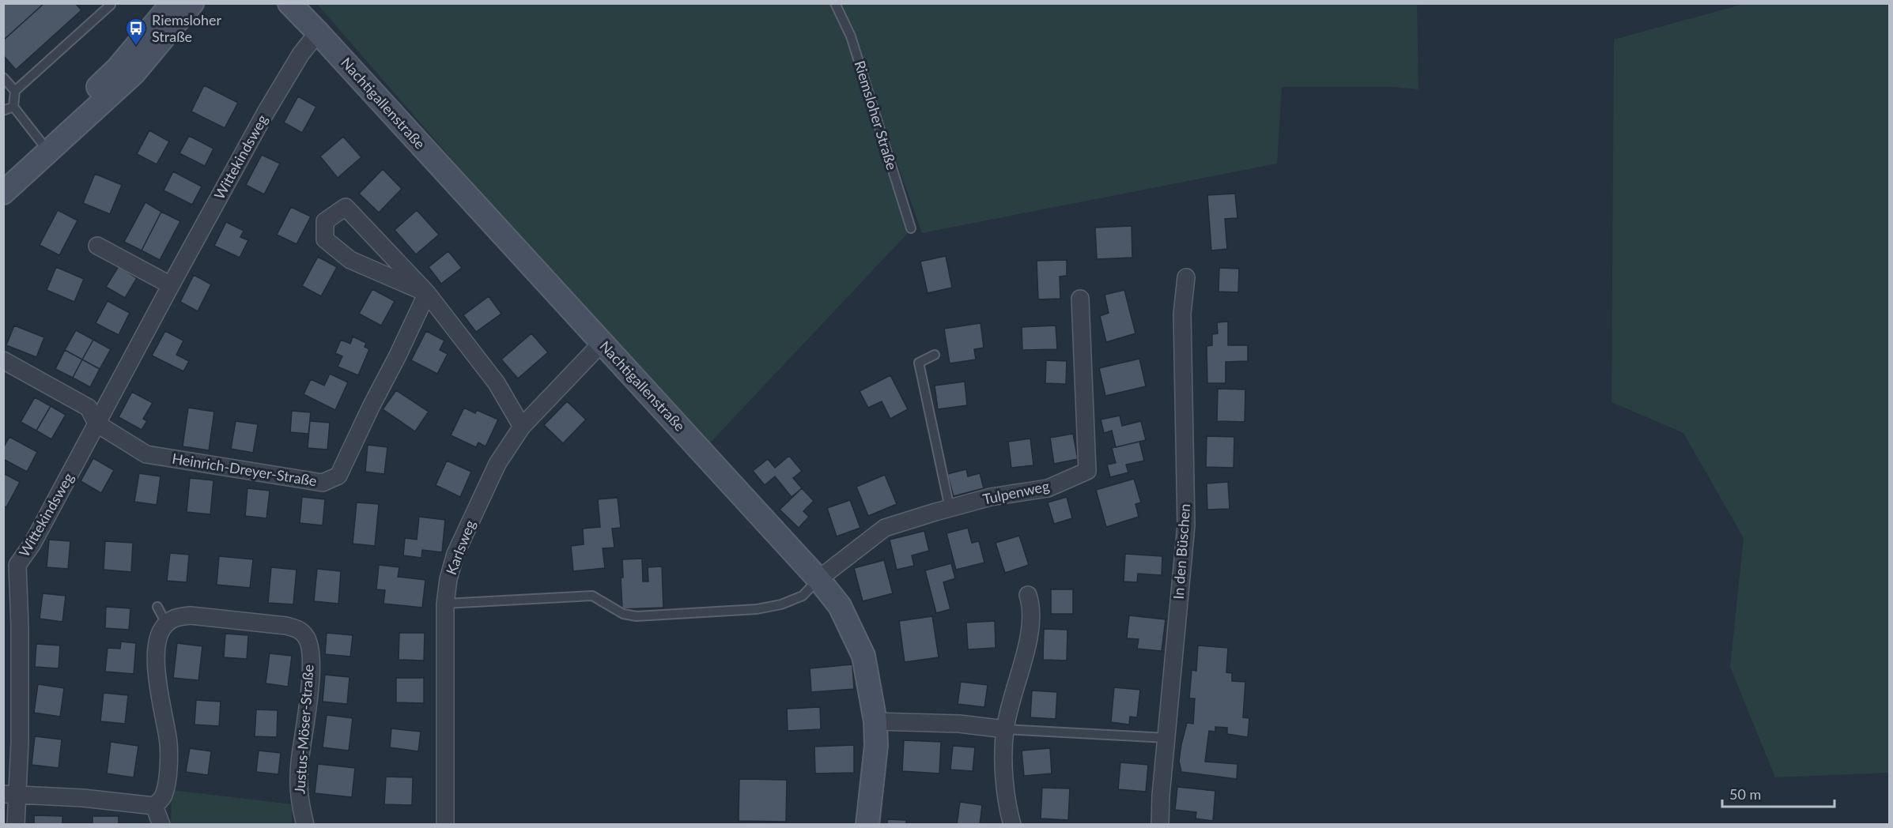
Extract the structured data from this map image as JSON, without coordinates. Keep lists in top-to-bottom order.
{
  "streets": {
    "street": [
      "Nachtigallenstraße",
      "Wittekindsweg",
      "Heinrich-Dreyer-Straße",
      "Tulpenweg",
      "Karlsweg",
      "In den Büschen",
      "Justus-Möser-Straße"
    ],
    "lane": ["Riemsloher Straße"]
  },
  "crossings": [
    ["Nachtigallenstraße", "Wittekindsweg"],
    ["Nachtigallenstraße", "Tulpenweg"],
    ["Nachtigallenstraße", "Karlsweg"],
    ["Wittekindsweg", "Heinrich-Dreyer-Straße"]
  ],
  "places": {
    "bus stop": ["Riemsloher Straße"]
  },
  "scale_bar": "50 m"
}
